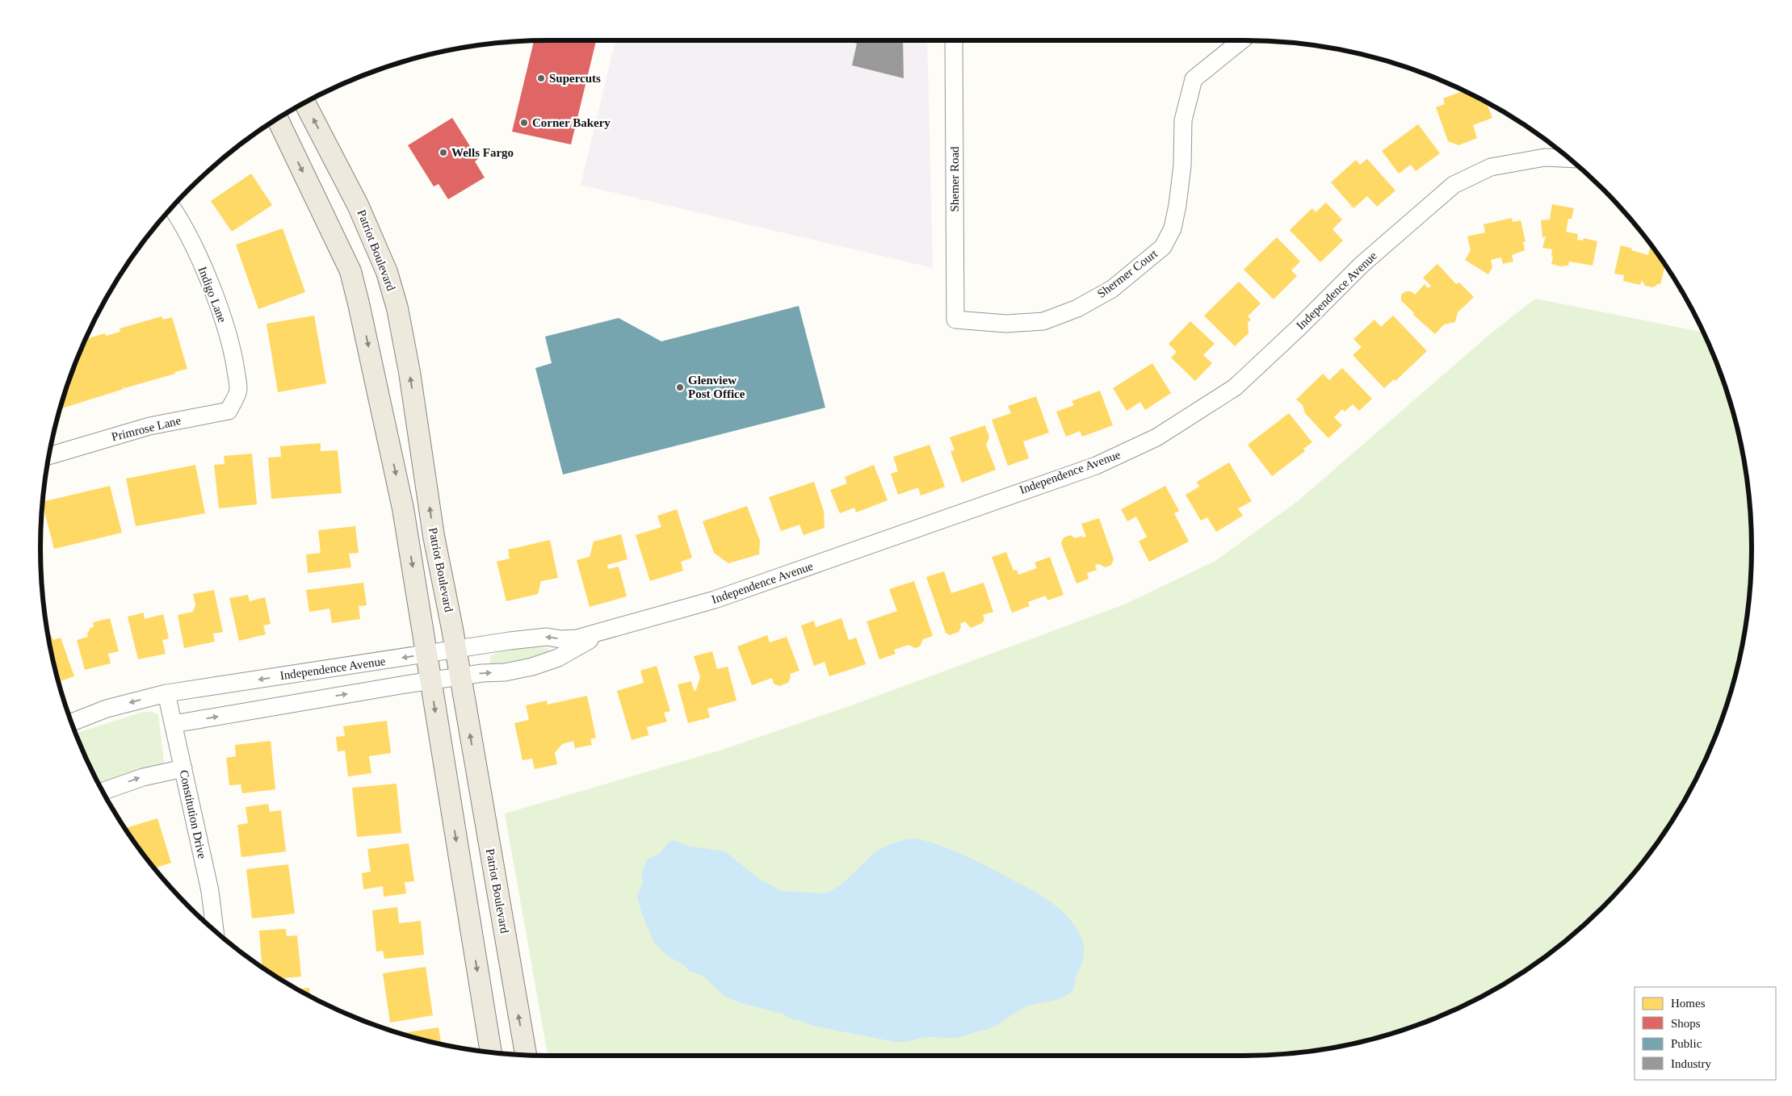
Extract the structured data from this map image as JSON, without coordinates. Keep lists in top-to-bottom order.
{
  "streets": {
    "main road": ["Patriot Boulevard"],
    "street": [
      "Shemer Road",
      "Shermer Court",
      "Independence Avenue",
      "Indigo Lane",
      "Primrose Lane",
      "Constitution Drive"
    ]
  },
  "crossings": [
    ["Shemer Road", "Shermer Court"],
    ["Patriot Boulevard", "Independence Avenue"],
    ["Independence Avenue", "Constitution Drive"],
    ["Indigo Lane", "Primrose Lane"]
  ],
  "places": [
    "Supercuts",
    "Corner Bakery",
    "Wells Fargo",
    "Glenview Post Office"
  ],
  "legend": [
    "Homes",
    "Shops",
    "Public",
    "Industry"
  ]
}
